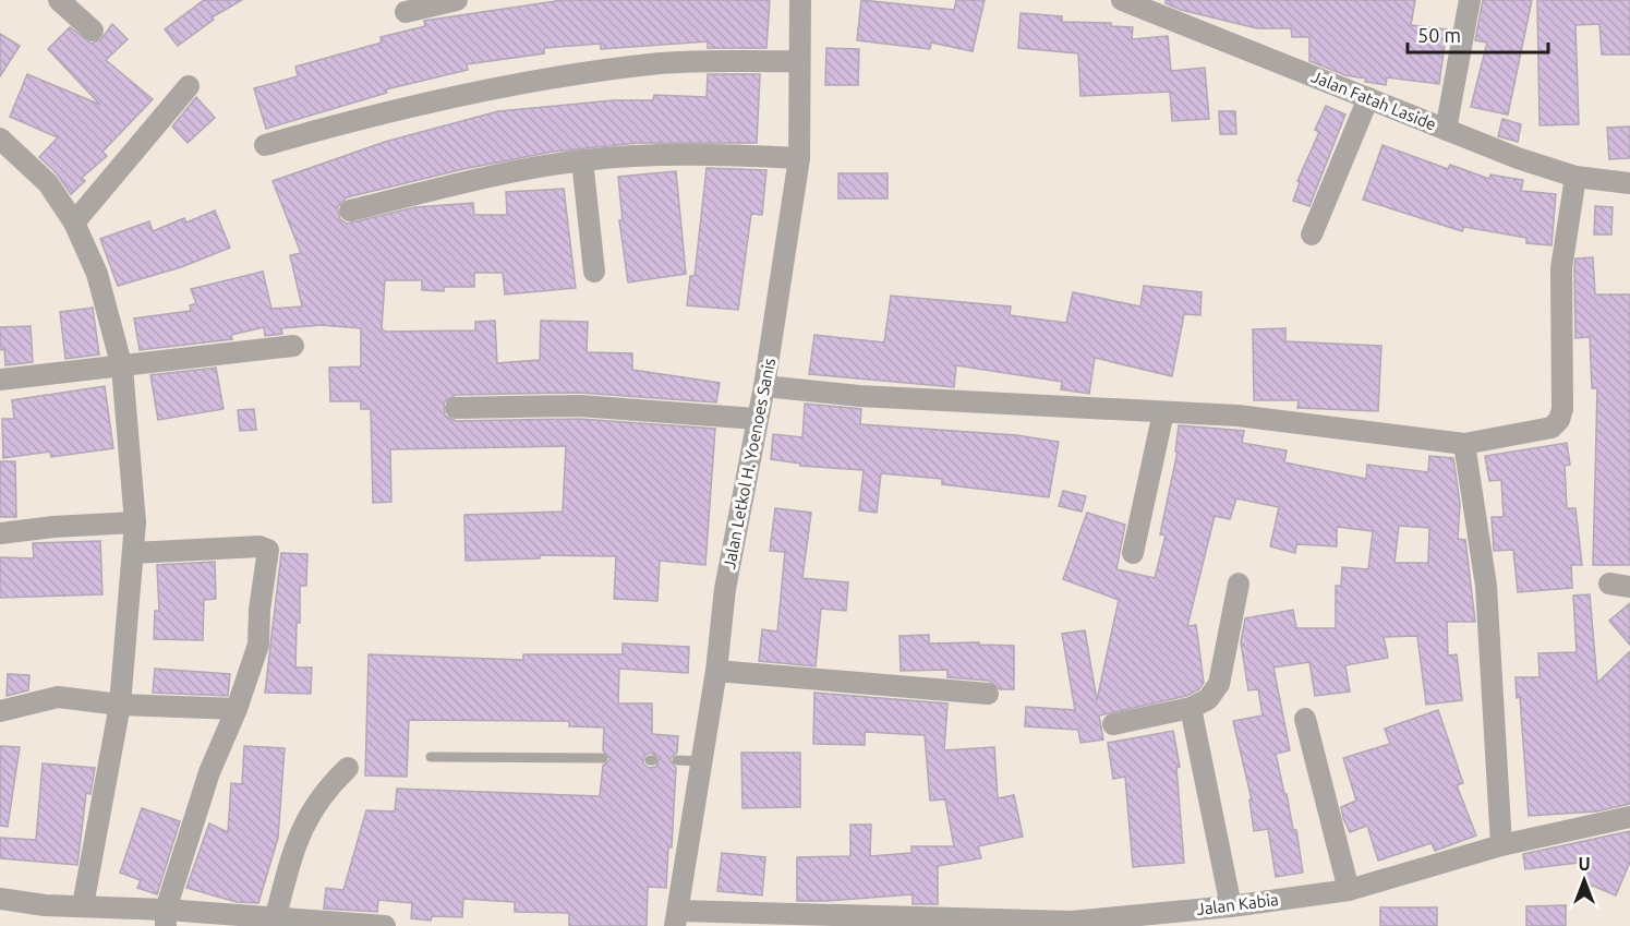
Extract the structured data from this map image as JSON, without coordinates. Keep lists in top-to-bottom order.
{
  "streets": {
    "street": ["Jalan Fatah Laside", "Jalan Letkol H. Yoenoes Sanis", "Jalan Kabia"]
  },
  "crossings": [
    ["Jalan Letkol H. Yoenoes Sanis", "Jalan Kabia"]
  ],
  "scale_bar": "50 m",
  "north": "top"
}
